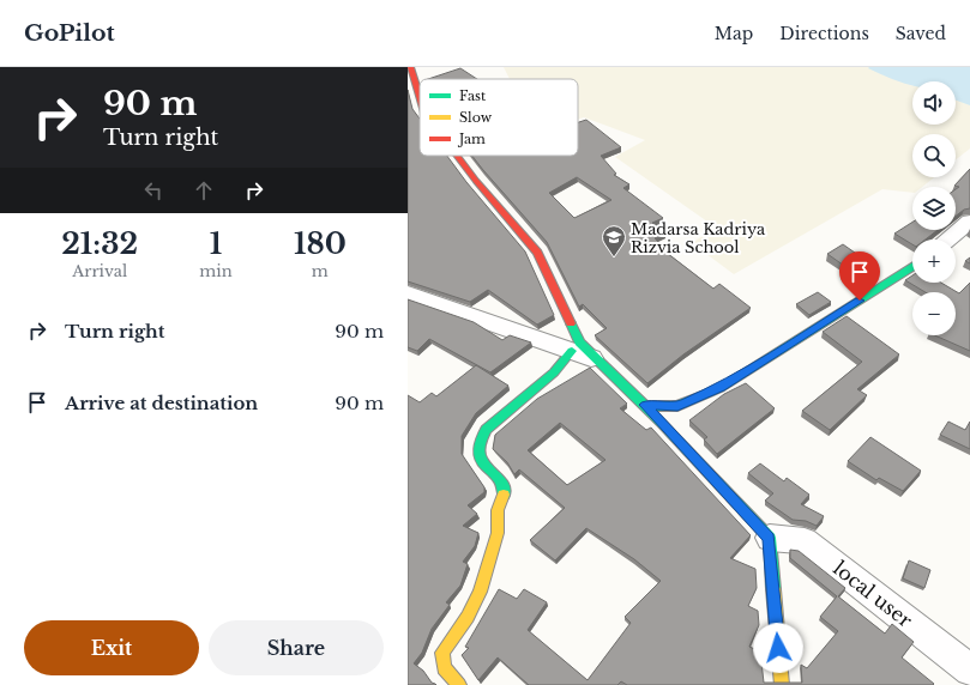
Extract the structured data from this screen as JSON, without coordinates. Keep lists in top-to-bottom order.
{
  "streets": {
    "street": ["local user"]
  },
  "places": {
    "school or university": ["Madarsa Kadriya Rizvia School"]
  },
  "legend": ["Fast", "Slow", "Jam"],
  "page": {
    "header": "GoPilot",
    "nav": ["Map", "Directions", "Saved"],
    "turn": ["90 m", "Turn right"],
    "map_buttons": ["+", "−"],
    "eta": [
      "21:32",
      "Arrival",
      "1",
      "min",
      "180",
      "m"
    ],
    "list": [
      {
        "name": "Turn right",
        "value": "90 m"
      },
      {
        "name": "Arrive at destination",
        "value": "90 m"
      }
    ],
    "buttons": ["Exit", "Share"]
  }
}
